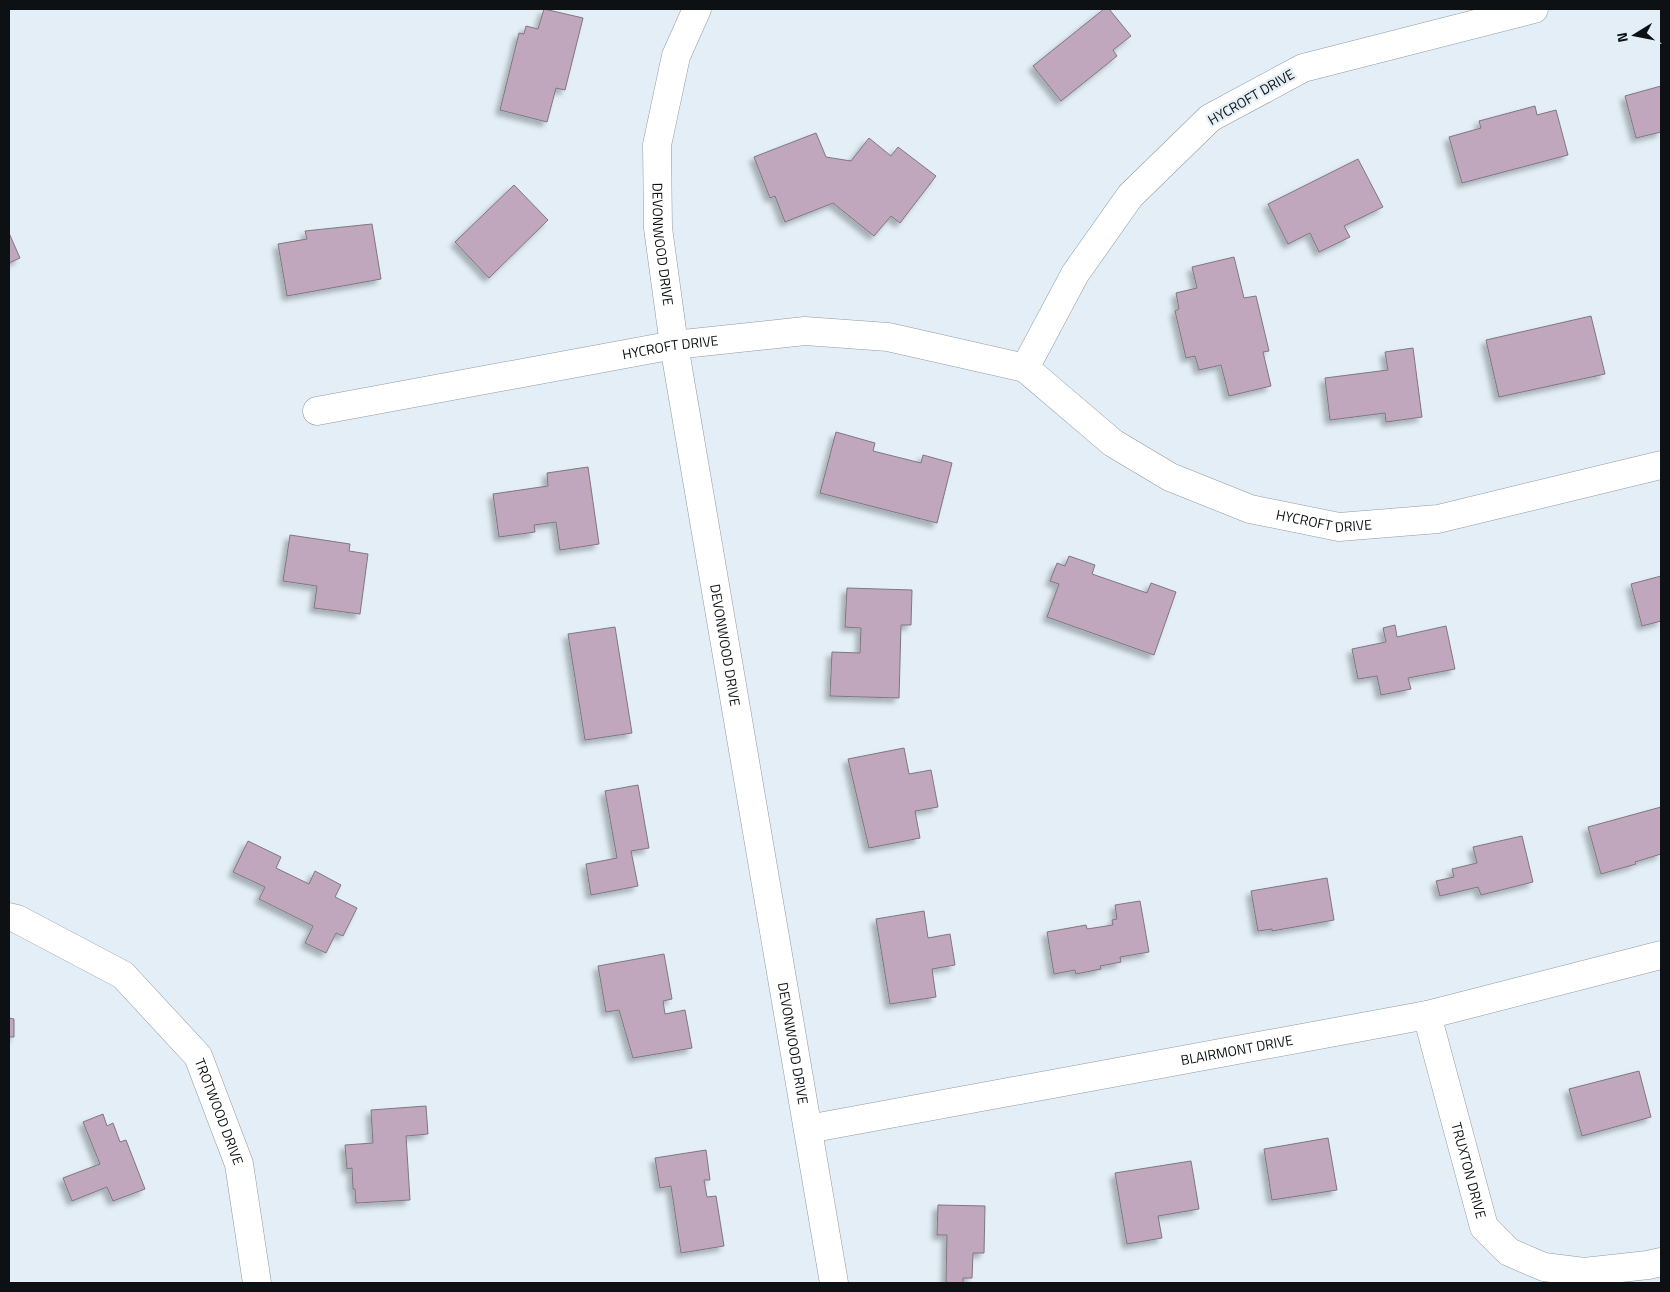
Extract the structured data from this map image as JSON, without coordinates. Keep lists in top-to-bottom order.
{
  "streets": {
    "street": [
      "HYCROFT DRIVE",
      "DEVONWOOD DRIVE",
      "BLAIRMONT DRIVE",
      "TROTWOOD DRIVE",
      "TRUXTON DRIVE"
    ]
  },
  "crossings": [
    ["HYCROFT DRIVE", "DEVONWOOD DRIVE"],
    ["DEVONWOOD DRIVE", "BLAIRMONT DRIVE"],
    ["BLAIRMONT DRIVE", "TRUXTON DRIVE"]
  ],
  "north": "left"
}
